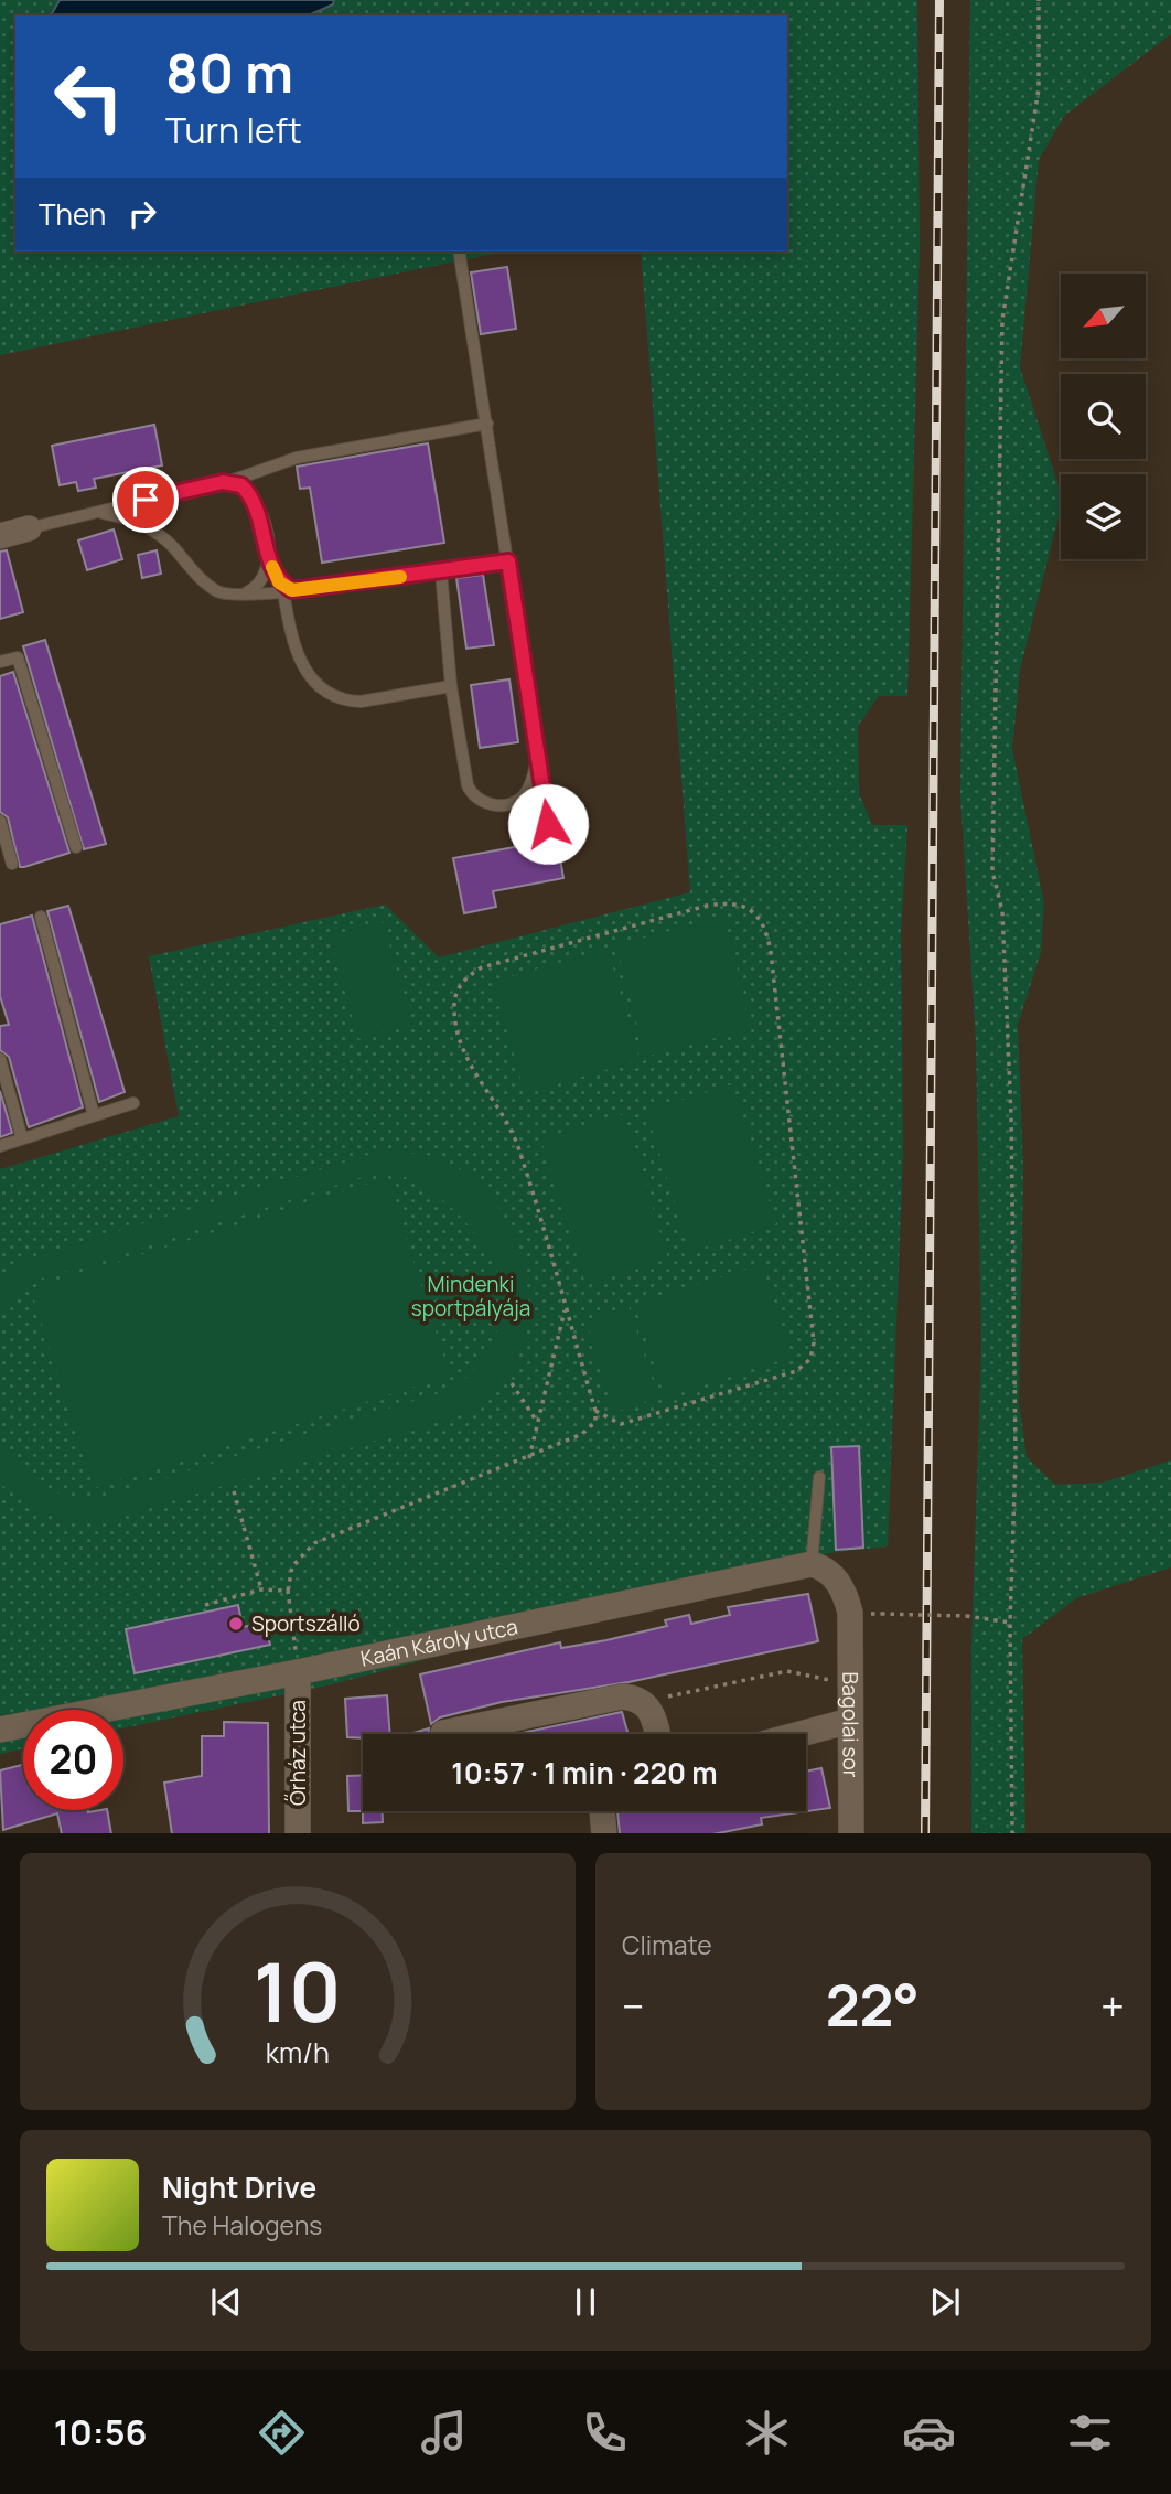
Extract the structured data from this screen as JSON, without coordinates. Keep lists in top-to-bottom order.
{
  "streets": {
    "street": ["Kaán Károly utca", "Bagolai sor", "Őrház utca"]
  },
  "crossings": [
    ["Kaán Károly utca", "Bagolai sor"],
    ["Kaán Károly utca", "Őrház utca"]
  ],
  "parks": ["Mindenki sportpályája"],
  "places": ["Sportszálló"],
  "north": "bottom left",
  "page": {
    "turn": ["80 m", "Turn left"],
    "then": "Then",
    "limit": "20",
    "trip": "10:57 · 1 min · 220 m",
    "tile": "Climate",
    "heat": ["−", "22°", "+"],
    "song": ["Night Drive", "The Halogens"],
    "tabs": "10:56",
    "gauge": ["10", "km/h"]
  }
}
